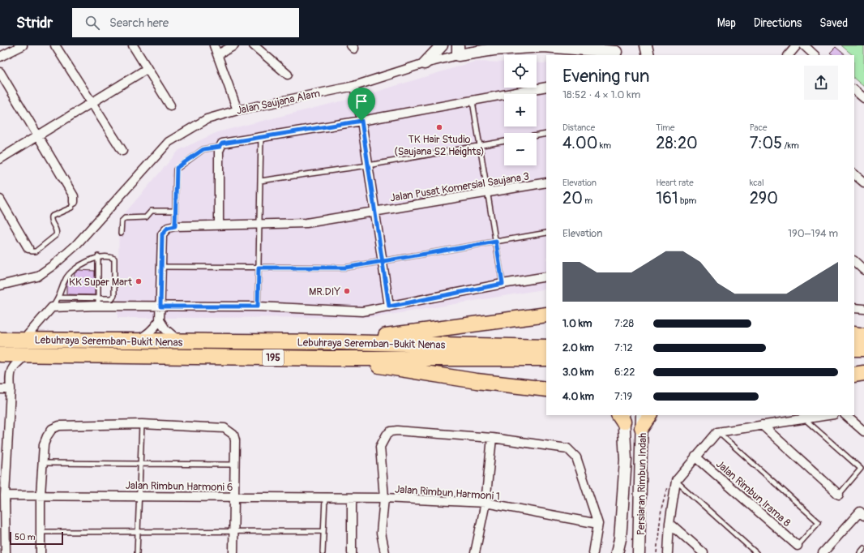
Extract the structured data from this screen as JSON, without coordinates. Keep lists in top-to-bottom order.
{
  "streets": {
    "highway": ["Lebuhraya Seremban-Bukit Nenas", "195"],
    "street": [
      "Jalan Saujana Alam",
      "Jalan Pusat Komersial Saujana 3",
      "Persiaran Rimbun Indah",
      "Jalan Rimbun Harmoni 6",
      "Jalan Rimbun Harmoni 1",
      "Jalan Rimbun Irama 8"
    ]
  },
  "crossings": [
    ["Jalan Rimbun Harmoni 6", "Jalan Rimbun Harmoni 1"]
  ],
  "places": ["TK Hair Studio (Saujana S2 Heights)", "KK Super Mart", "MR.DIY"],
  "scale_bar": "50 m",
  "page": {
    "header": "Stridr",
    "search": "Search here",
    "nav": ["Map", "Directions", "Saved"],
    "map_buttons": ["+", "−"],
    "heading": ["Evening run", "18:52 · 4 × 1.0 km"],
    "stats": [
      ["Distance", "4.00 km"],
      ["Time", "28:20"],
      ["Pace", "7:05 /km"],
      ["Elevation", "20 m"],
      ["Heart rate", "161 bpm"],
      ["kcal", "290"]
    ],
    "chart": ["Elevation", "190–194 m"],
    "list": [
      {
        "name": "1.0 km",
        "note": "7:28"
      },
      {
        "name": "2.0 km",
        "note": "7:12"
      },
      {
        "name": "3.0 km",
        "note": "6:22"
      },
      {
        "name": "4.0 km",
        "note": "7:19"
      }
    ],
    "scale": "50 m"
  }
}
